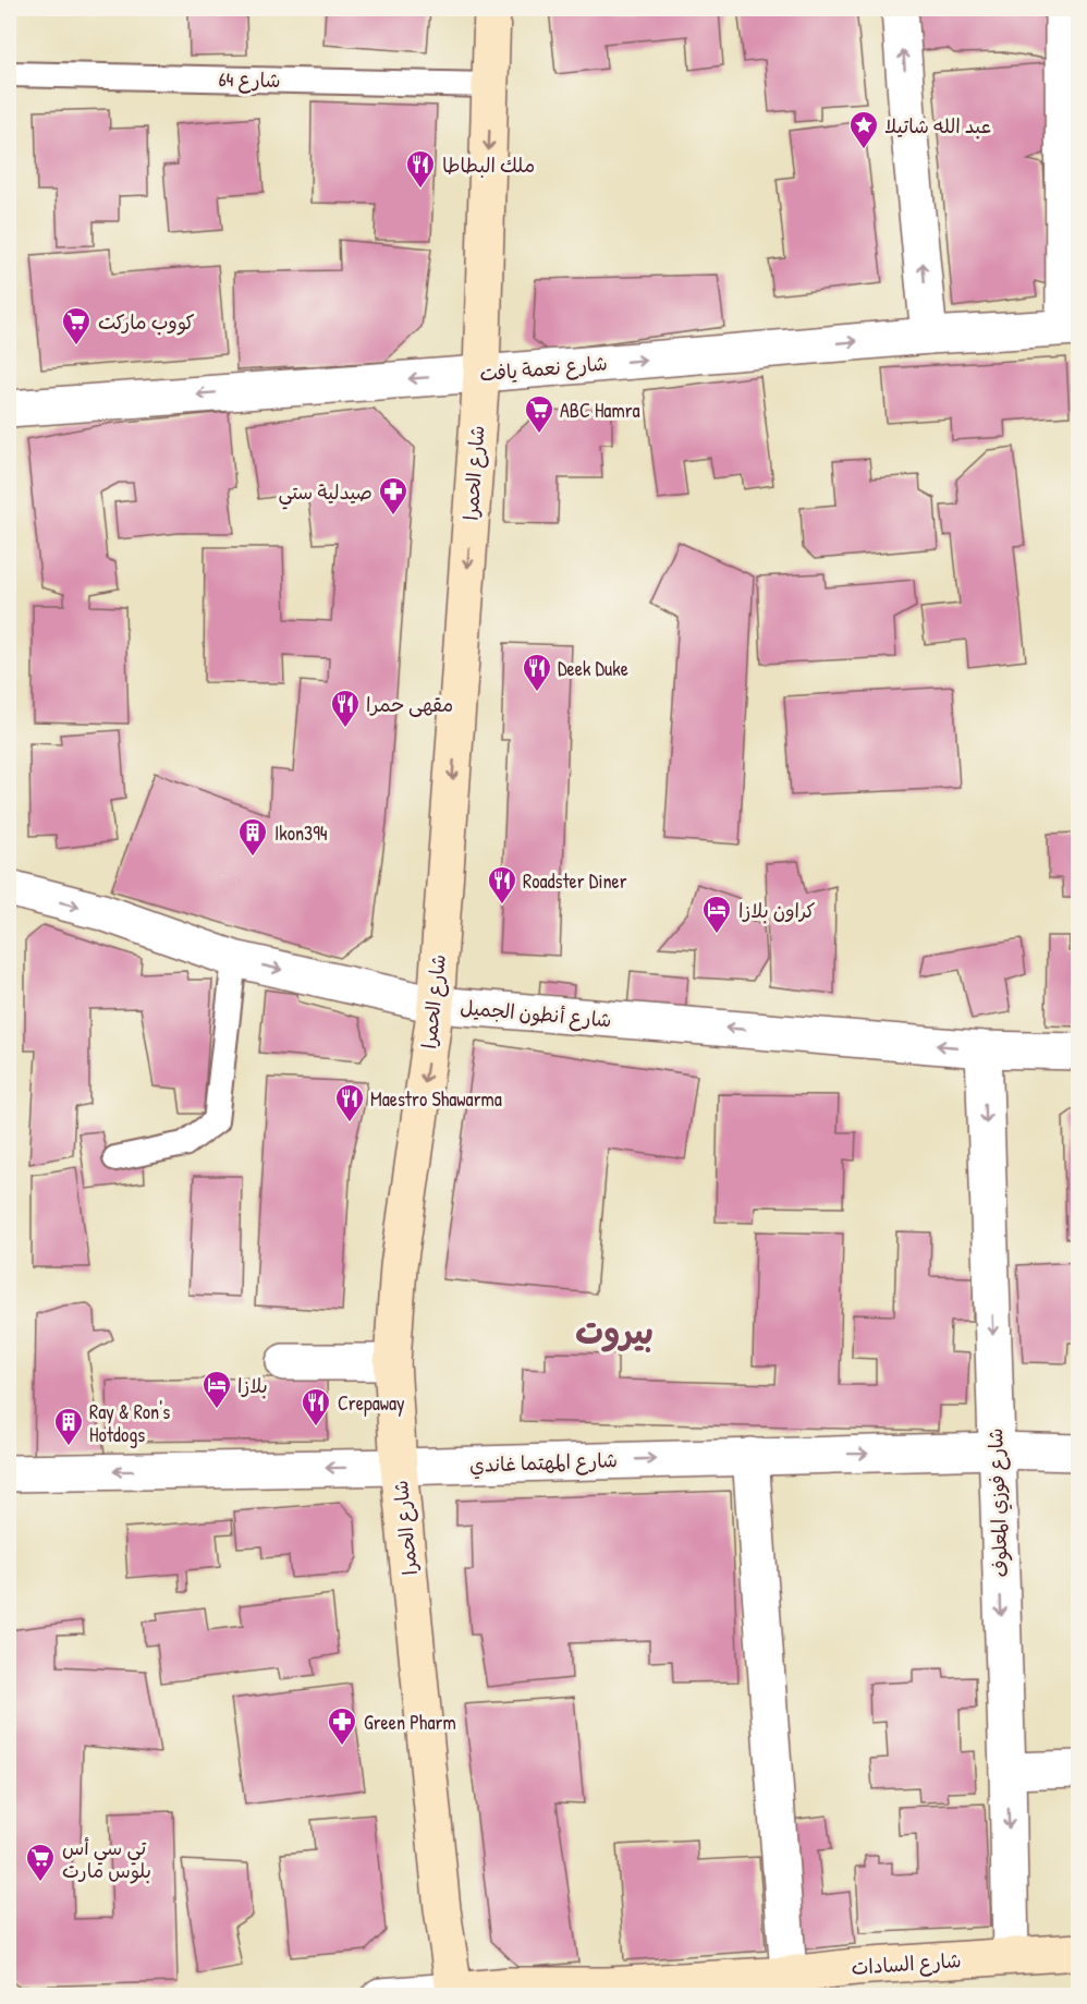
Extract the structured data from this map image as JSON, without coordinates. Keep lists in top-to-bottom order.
{
  "streets": {
    "main road": ["شارع الحمرا", "شارع السادات"],
    "street": [
      "شارع نعمة يافت",
      "شارع أنطون الجميل",
      "شارع المهتما غاندي",
      "شارع فوزي المعلوف"
    ],
    "lane": ["شارع 64"]
  },
  "crossings": [
    ["شارع 64", "شارع الحمرا"],
    ["شارع نعمة يافت", "شارع الحمرا"],
    ["شارع الحمرا", "شارع أنطون الجميل"],
    ["شارع الحمرا", "شارع المهتما غاندي"],
    ["شارع الحمرا", "شارع السادات"],
    ["شارع أنطون الجميل", "شارع فوزي المعلوف"],
    ["شارع المهتما غاندي", "شارع فوزي المعلوف"],
    ["شارع فوزي المعلوف", "شارع السادات"]
  ],
  "one_way": ["شارع الحمرا"],
  "districts": ["بيروت"],
  "places": {
    "place": ["عبد الله شاتيلا"],
    "restaurant": [
      "ملك البطاطا",
      "Deek Duke",
      "مقهى حمرا",
      "Roadster Diner",
      "Maestro Shawarma",
      "Crepaway"
    ],
    "supermarket": ["كووب ماركت", "ABC Hamra", "تي سي أس بلوس مارت"],
    "pharmacy": ["صيدلية ستي", "Green Pharm"],
    "building": ["Ikon394", "Ray & Ron's Hotdogs"],
    "hotel": ["كراون بلازا", "بلازا"]
  }
}
